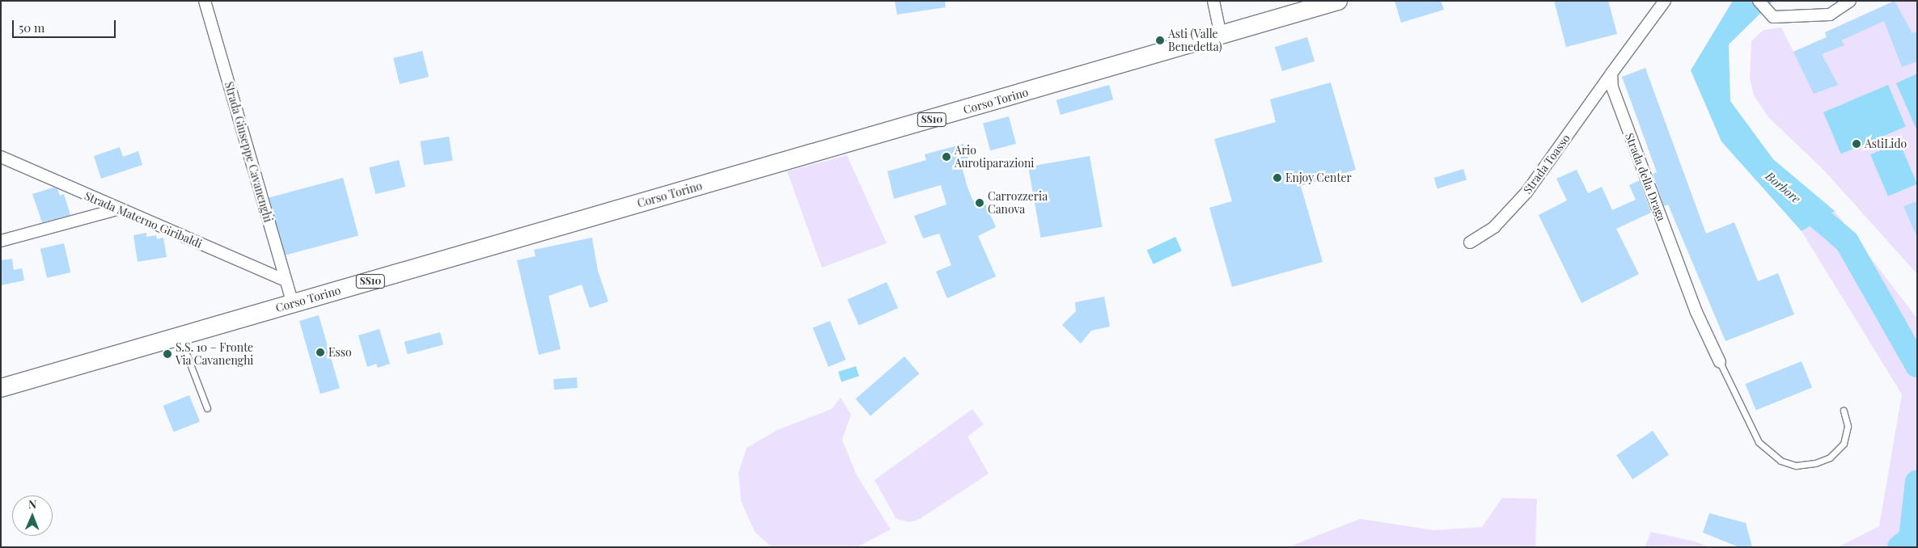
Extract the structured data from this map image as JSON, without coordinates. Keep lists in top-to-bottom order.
{
  "streets": {
    "main road": ["Corso Torino", "SS10"],
    "street": [
      "Strada Giuseppe Cavanenghi",
      "Strada Toasso",
      "Strada della Draga",
      "Strada Materno Giribaldi"
    ]
  },
  "crossings": [
    ["Corso Torino", "Strada Giuseppe Cavanenghi"],
    ["Strada Giuseppe Cavanenghi", "Strada Materno Giribaldi"],
    ["Strada Toasso", "Strada della Draga"]
  ],
  "water": ["Borbore"],
  "places": [
    "Asti (Valle Benedetta)",
    "AstiLido",
    "Ario Aurotiparazioni",
    "Enjoy Center",
    "Carrozzeria Canova",
    "Esso",
    "S.S. 10 – Fronte Via Cavanenghi"
  ],
  "scale_bar": "50 m",
  "north": "top"
}
